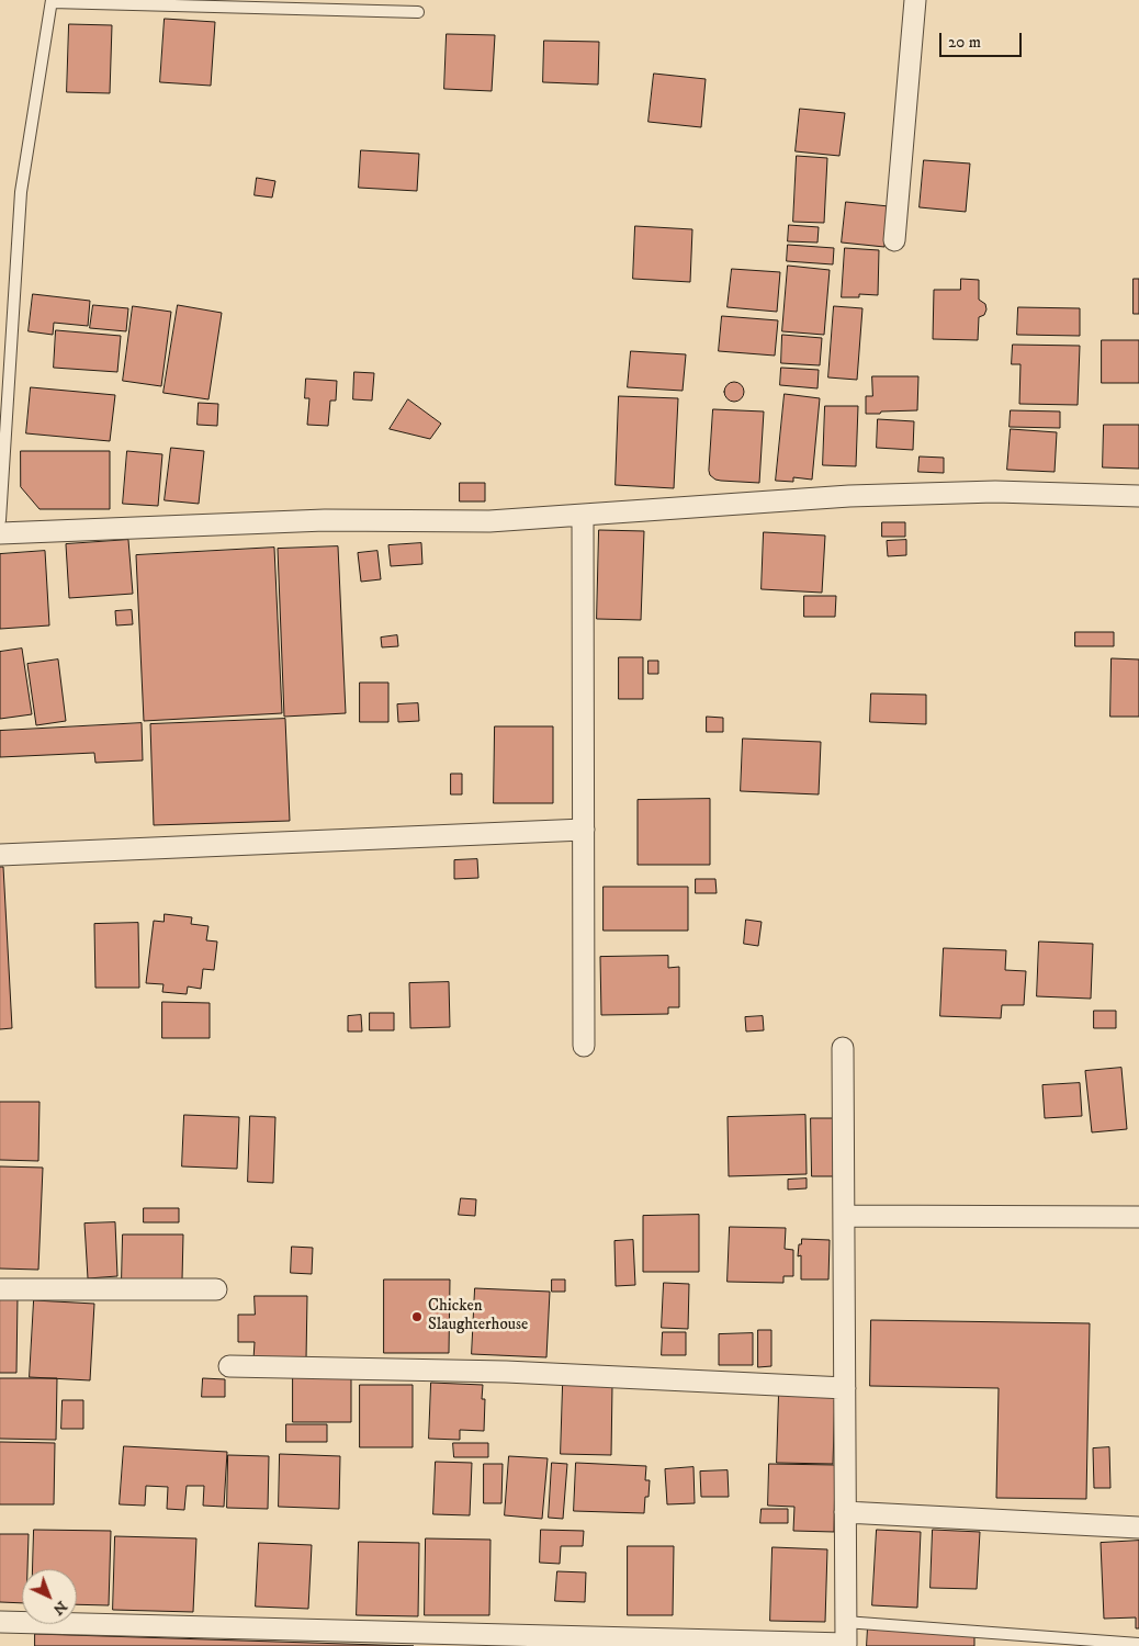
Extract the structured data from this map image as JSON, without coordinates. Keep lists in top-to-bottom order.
{
  "places": ["Chicken Slaughterhouse"],
  "scale_bar": "20 m",
  "north": "bottom right"
}
